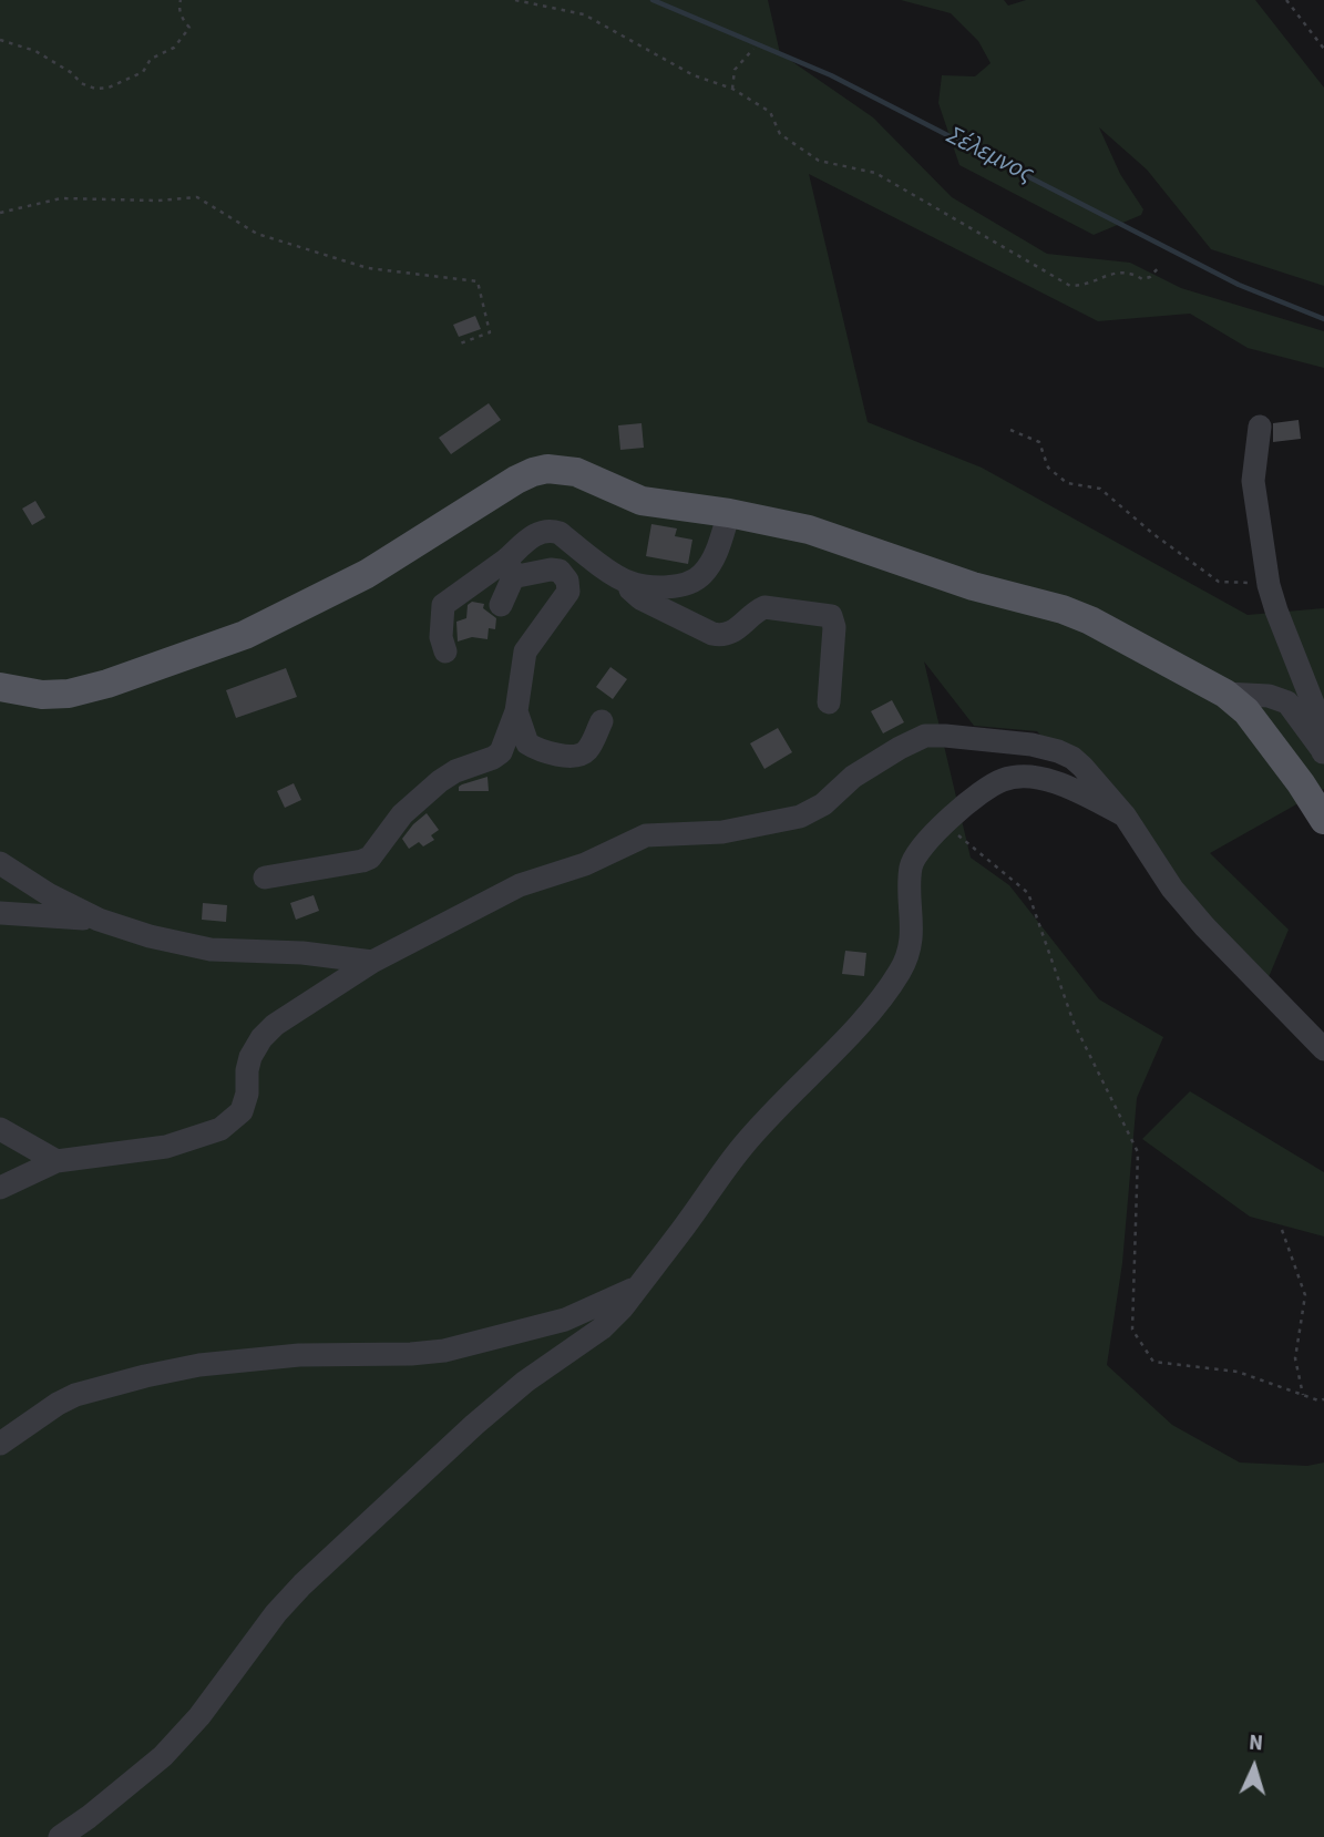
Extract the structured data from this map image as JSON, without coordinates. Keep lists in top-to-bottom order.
{
  "water": ["Σέλεμνος"],
  "north": "top"
}
